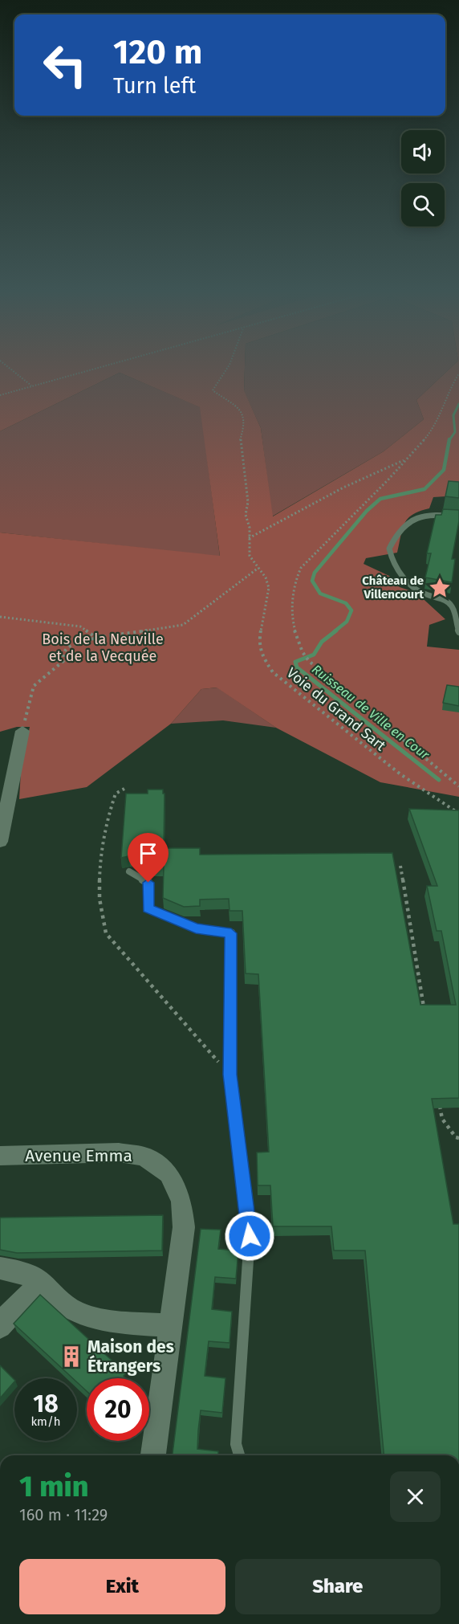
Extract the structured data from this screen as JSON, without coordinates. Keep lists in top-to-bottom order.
{
  "streets": {
    "street": ["Avenue Emma"],
    "path": ["Voie du Grand Sart"]
  },
  "water": ["Ruisseau de Ville en Cour"],
  "parks": ["Bois de la Neuville et de la Vecquée"],
  "places": {
    "place": ["Château de Villencourt"],
    "building": ["Maison des Étrangers"]
  },
  "page": {
    "turn": ["120 m", "Turn left"],
    "speed": "18 km/h",
    "limit": "20",
    "heading": ["1 min", "160 m · 11:29"],
    "buttons": ["Exit", "Share"]
  }
}
